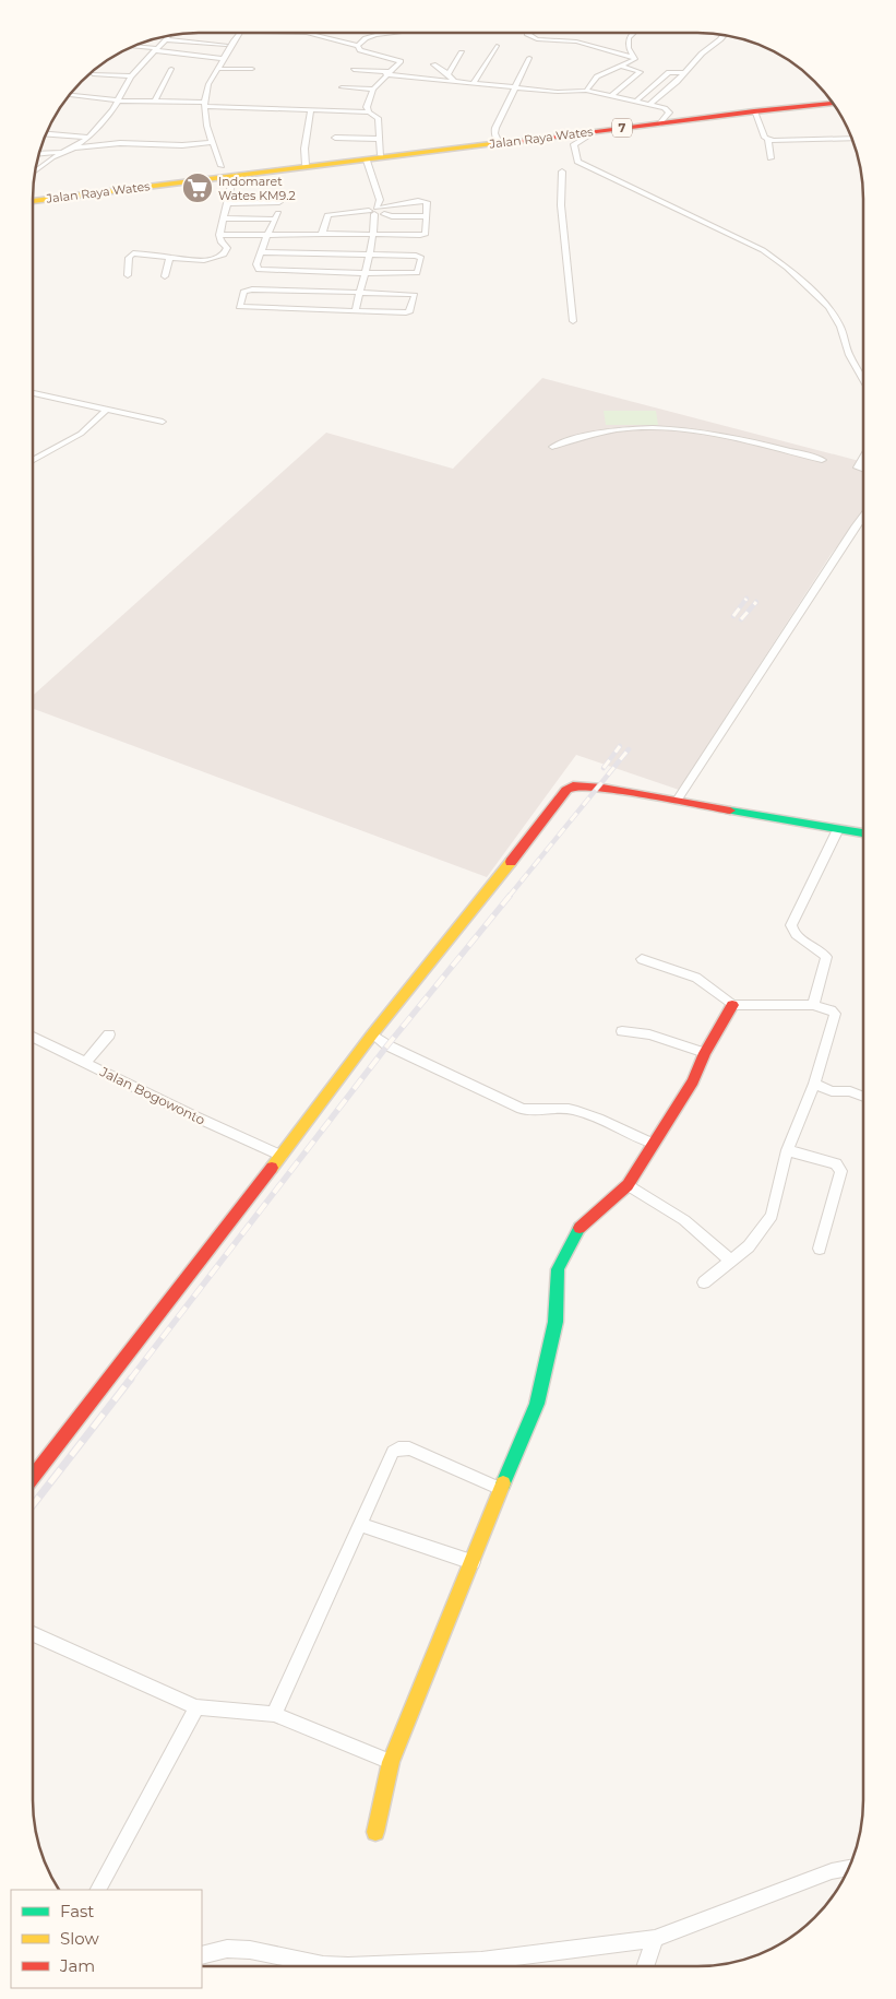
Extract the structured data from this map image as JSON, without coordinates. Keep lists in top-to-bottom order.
{
  "streets": {
    "main road": ["7", "Jalan Raya Wates"],
    "street": ["Jalan Bogowonto"]
  },
  "places": {
    "supermarket": ["Indomaret Wates KM9.2"]
  },
  "legend": ["Fast", "Slow", "Jam"]
}
